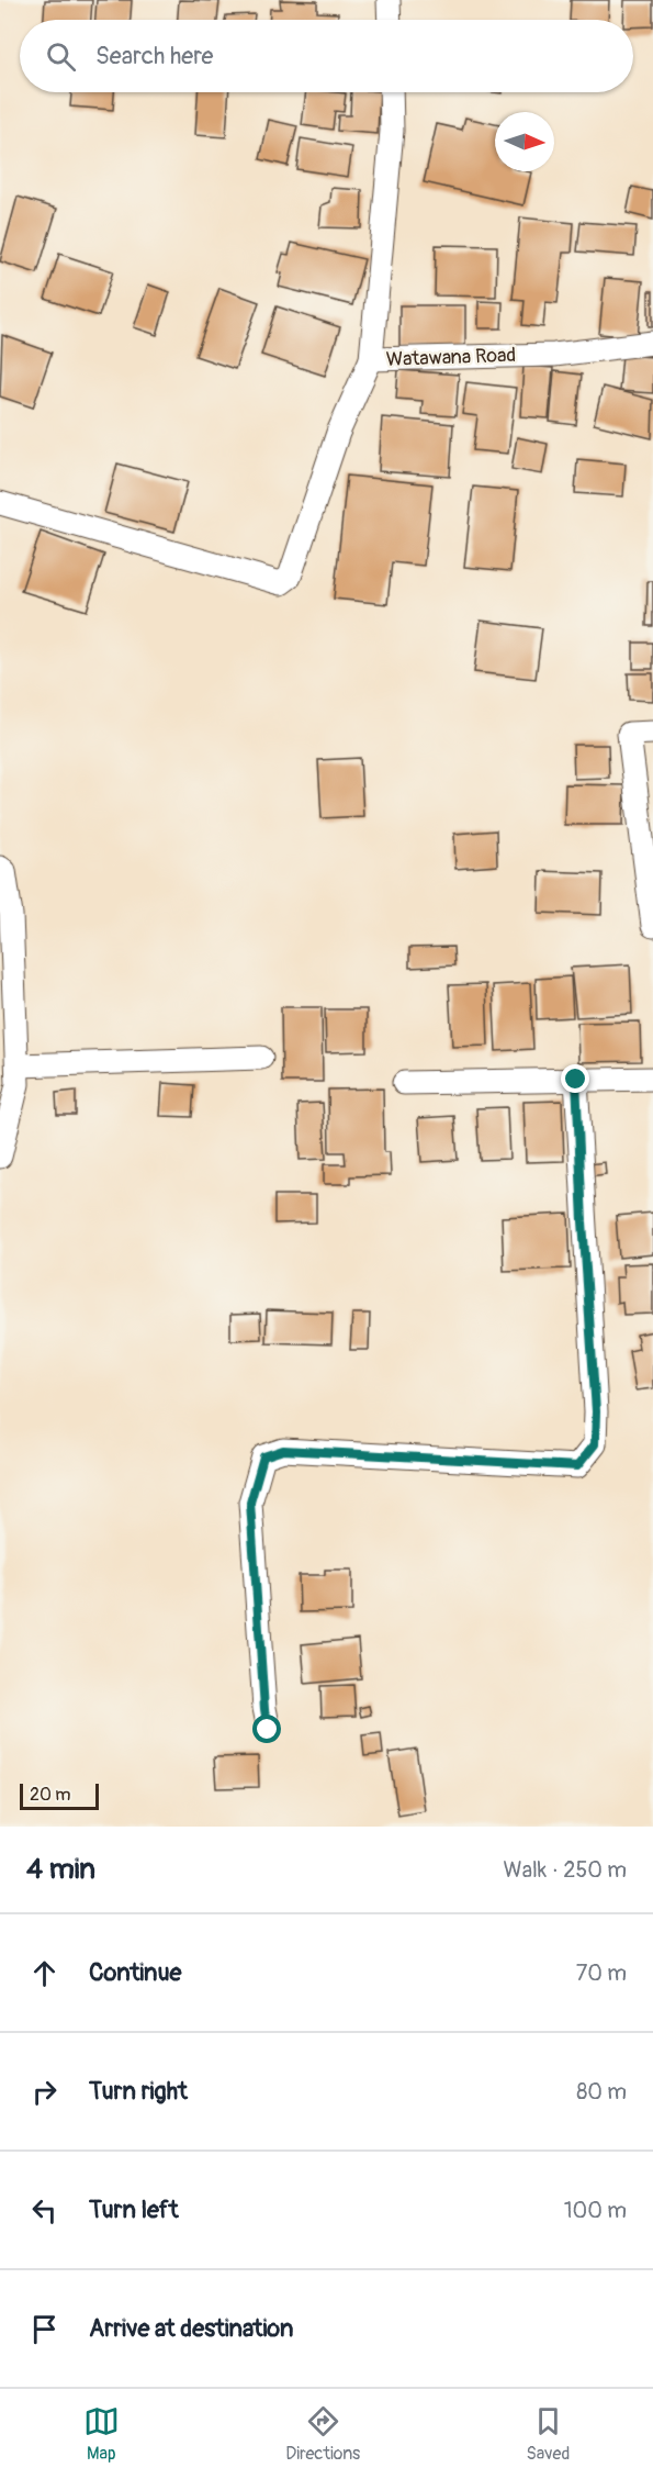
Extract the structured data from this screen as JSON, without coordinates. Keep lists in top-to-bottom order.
{
  "streets": {
    "street": ["Watawana Road"]
  },
  "scale_bar": "20 m",
  "north": "right",
  "page": {
    "search": "Search here",
    "scale": "20 m",
    "heading": ["4 min", "Walk · 250 m"],
    "list": [
      ["Continue", "70 m"],
      ["Turn right", "80 m"],
      ["Turn left", "100 m"],
      "Arrive at destination"
    ],
    "nav": ["Map", "Directions", "Saved"]
  }
}
